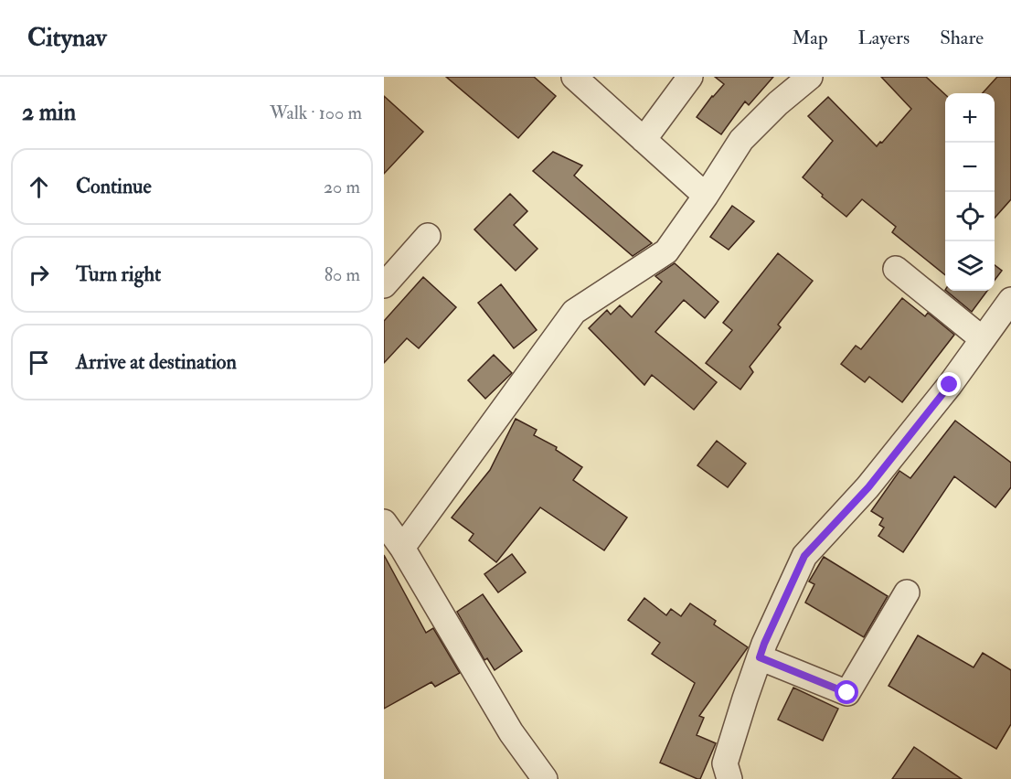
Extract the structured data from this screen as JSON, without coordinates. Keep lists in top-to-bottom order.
{
  "page": {
    "header": "Citynav",
    "nav": ["Map", "Layers", "Share"],
    "heading": ["2 min", "Walk · 100 m"],
    "map_buttons": ["+", "−"],
    "list": [
      ["Continue", "20 m"],
      ["Turn right", "80 m"],
      "Arrive at destination"
    ]
  }
}
